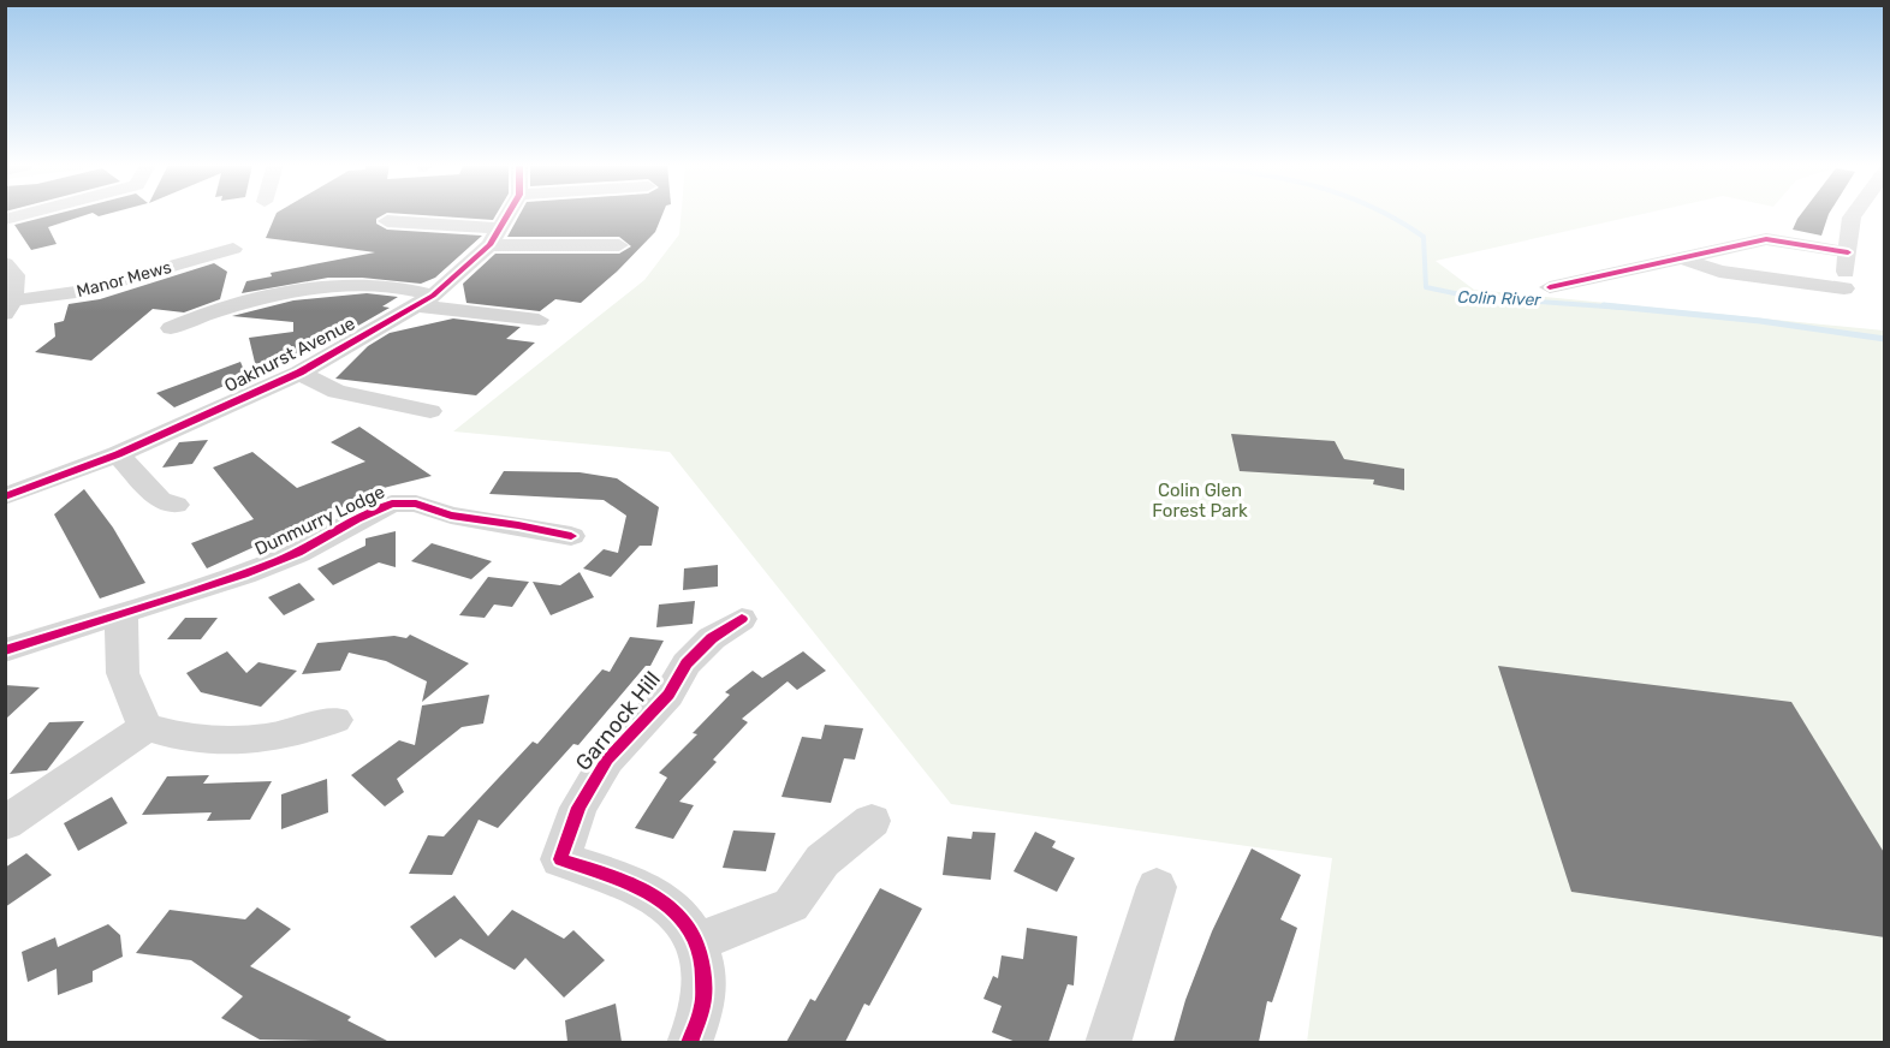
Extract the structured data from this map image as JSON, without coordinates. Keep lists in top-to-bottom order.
{
  "streets": {
    "street": [
      "Manor Mews",
      "Oakhurst Avenue",
      "Dunmurry Lodge",
      "Garnock Hill"
    ]
  },
  "water": ["Colin River"],
  "parks": ["Colin Glen Forest Park"]
}
